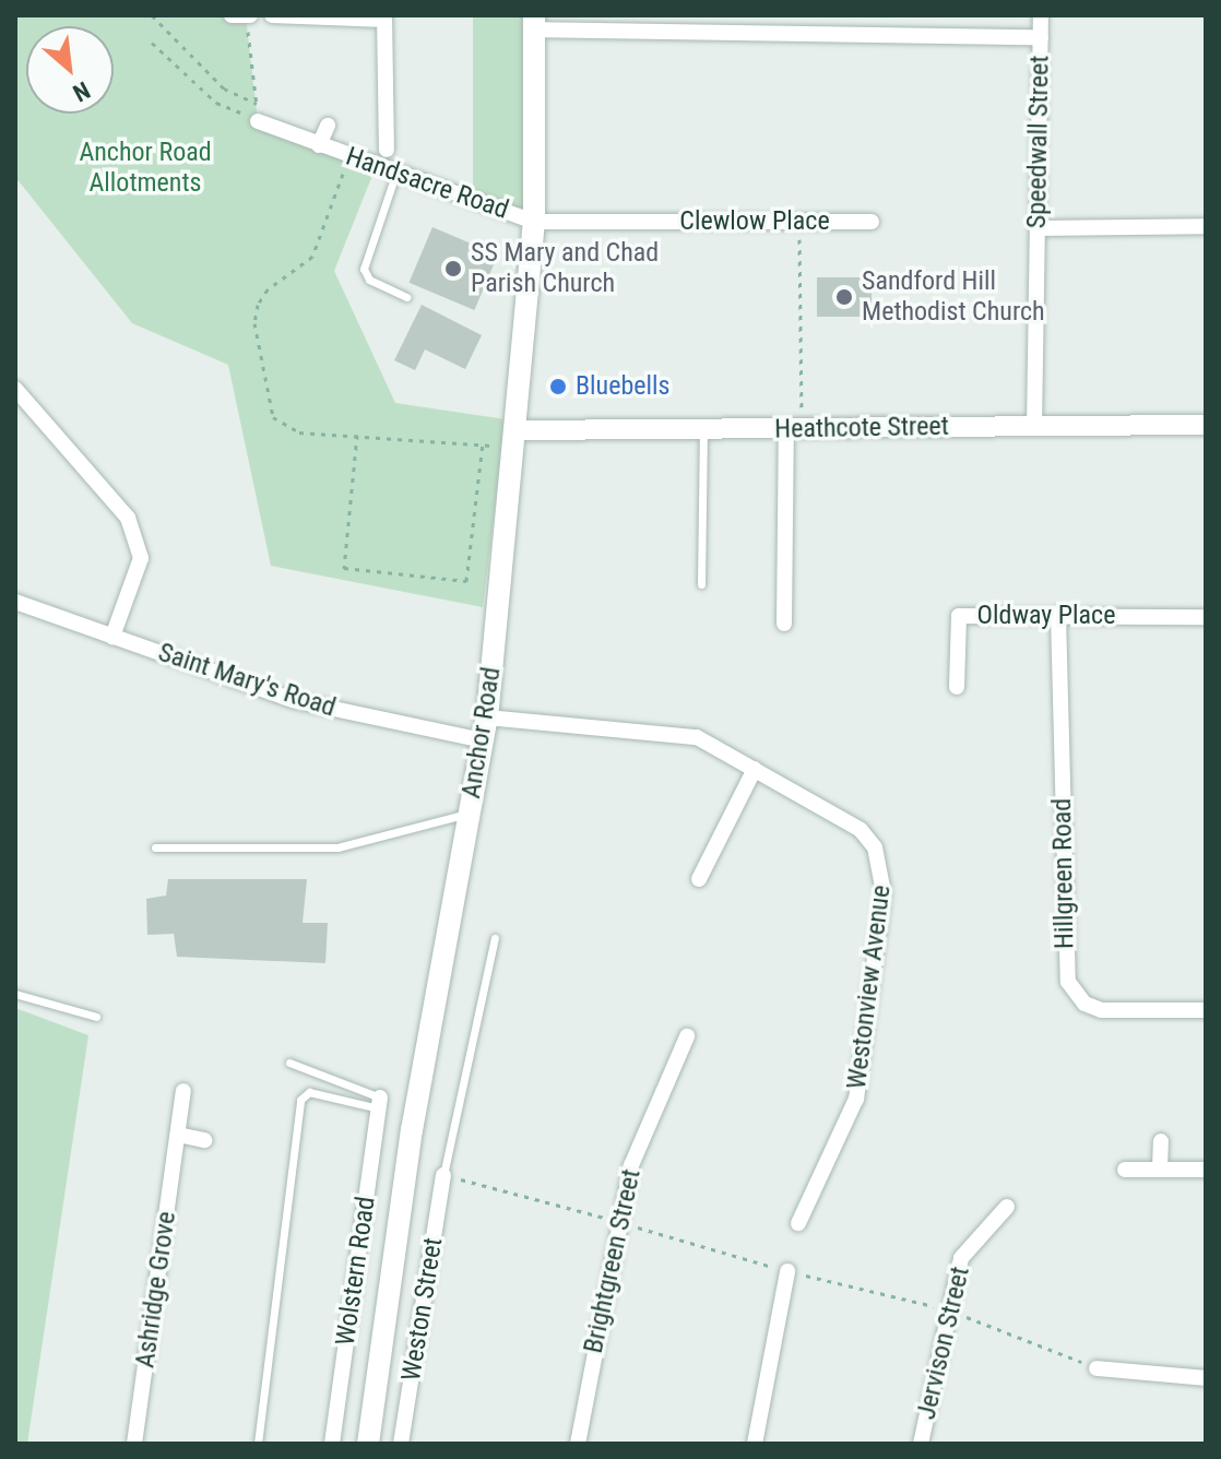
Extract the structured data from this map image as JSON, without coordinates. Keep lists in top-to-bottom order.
{
  "streets": {
    "main road": ["Anchor Road"],
    "street": [
      "Speedwall Street",
      "Handsacre Road",
      "Clewlow Place",
      "Heathcote Street",
      "Oldway Place",
      "Saint Mary's Road",
      "Hillgreen Road",
      "Westonview Avenue",
      "Brightgreen Street",
      "Wolstern Road",
      "Ashridge Grove",
      "Weston Street",
      "Jervison Street"
    ]
  },
  "crossings": [
    ["Speedwall Street", "Heathcote Street"],
    ["Handsacre Road", "Clewlow Place"],
    ["Handsacre Road", "Anchor Road"],
    ["Clewlow Place", "Anchor Road"],
    ["Heathcote Street", "Anchor Road"],
    ["Oldway Place", "Hillgreen Road"],
    ["Saint Mary's Road", "Anchor Road"],
    ["Anchor Road", "Westonview Avenue"]
  ],
  "parks": ["Anchor Road Allotments"],
  "places": ["SS Mary and Chad Parish Church", "Sandford Hill Methodist Church", "Bluebells"],
  "north": "bottom right"
}
